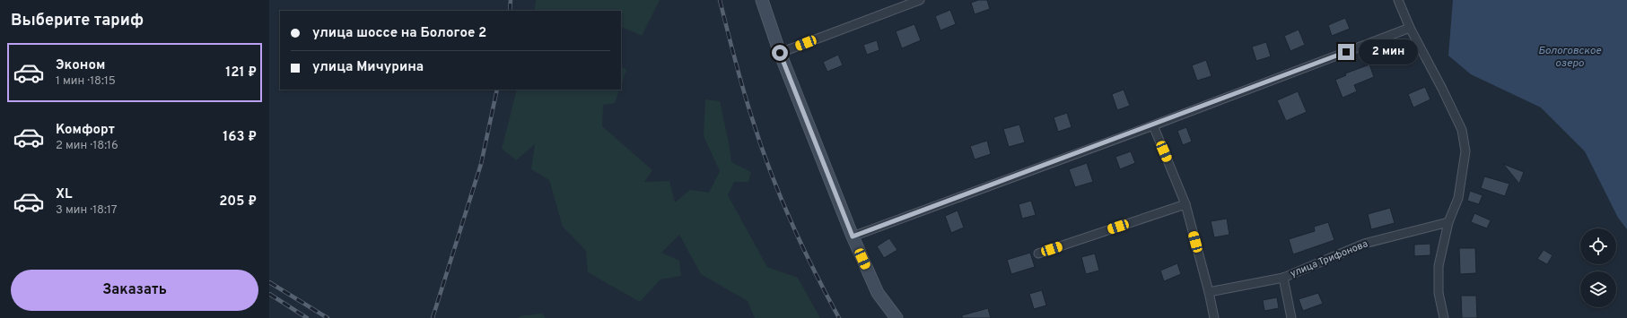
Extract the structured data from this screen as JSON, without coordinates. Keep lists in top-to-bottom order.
{
  "streets": {
    "street": ["улица Трифонова"]
  },
  "water": ["Бологовское озеро"],
  "page": {
    "heading": "Выберите тариф",
    "banner": ["улица шоссе на Бологое 2", "улица Мичурина"],
    "bubble": "2 мин",
    "list": [
      {
        "name": "Эконом",
        "note": "1 мин · 18:15",
        "value": "121 ₽"
      },
      {
        "name": "Комфорт",
        "note": "2 мин · 18:16",
        "value": "163 ₽"
      },
      {
        "name": "XL",
        "note": "3 мин · 18:17",
        "value": "205 ₽"
      }
    ],
    "buttons": "Заказать"
  }
}
